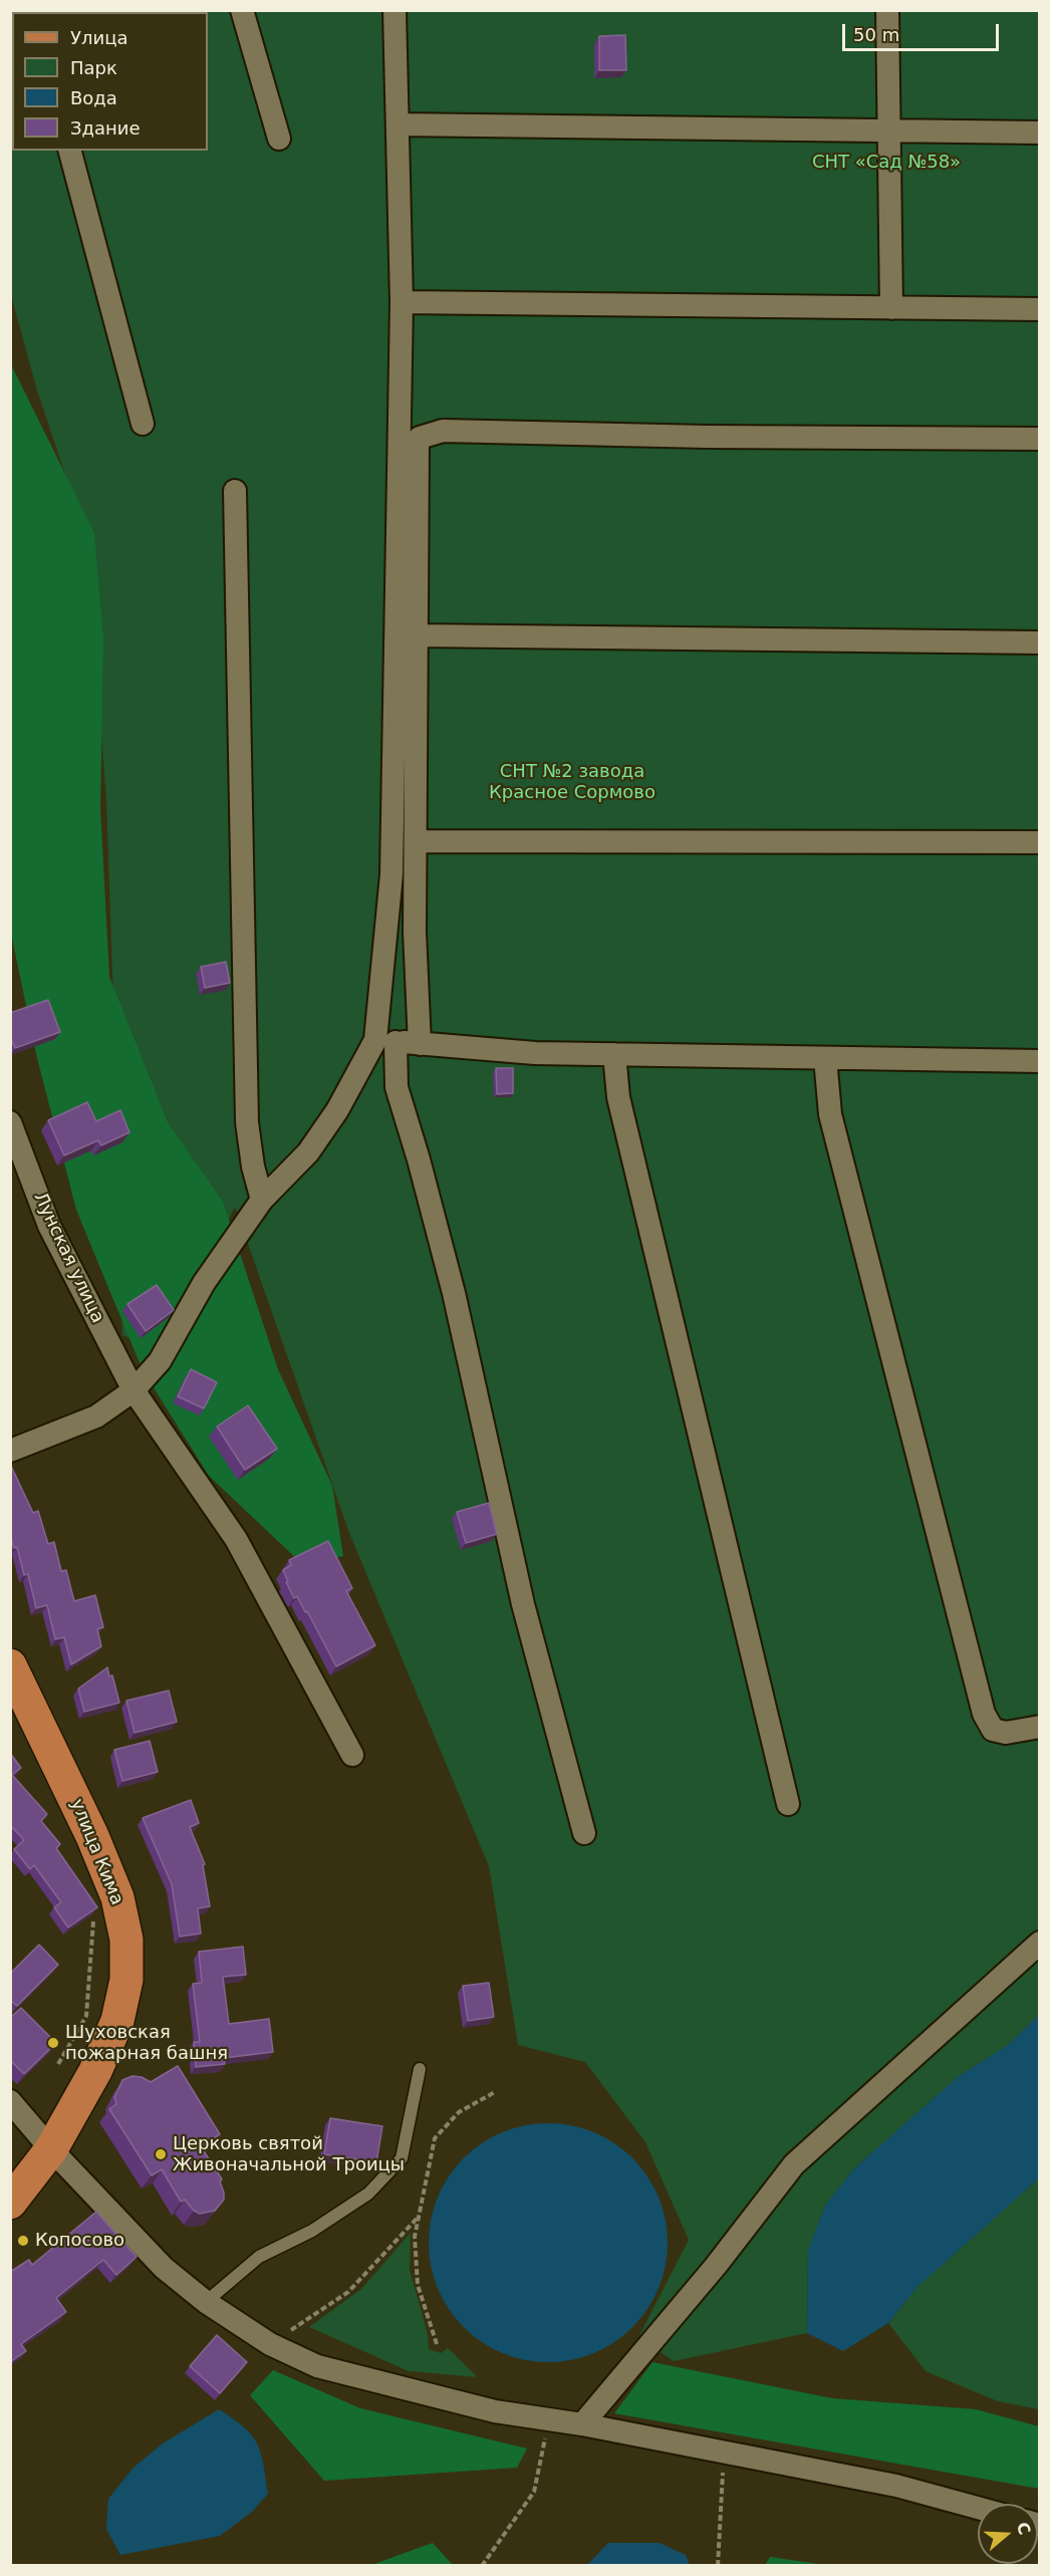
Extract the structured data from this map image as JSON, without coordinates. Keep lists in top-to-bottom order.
{
  "streets": {
    "main road": ["улица Кима"],
    "street": ["Лунская улица"]
  },
  "parks": ["СНТ «Сад №58»", "СНТ №2 завода Красное Сормово"],
  "places": ["Шуховская пожарная башня", "Церковь святой Живоначальной Троицы", "Копосово"],
  "legend": [
    "Улица",
    "Парк",
    "Вода",
    "Здание"
  ],
  "scale_bar": "50 m",
  "north": "right"
}
